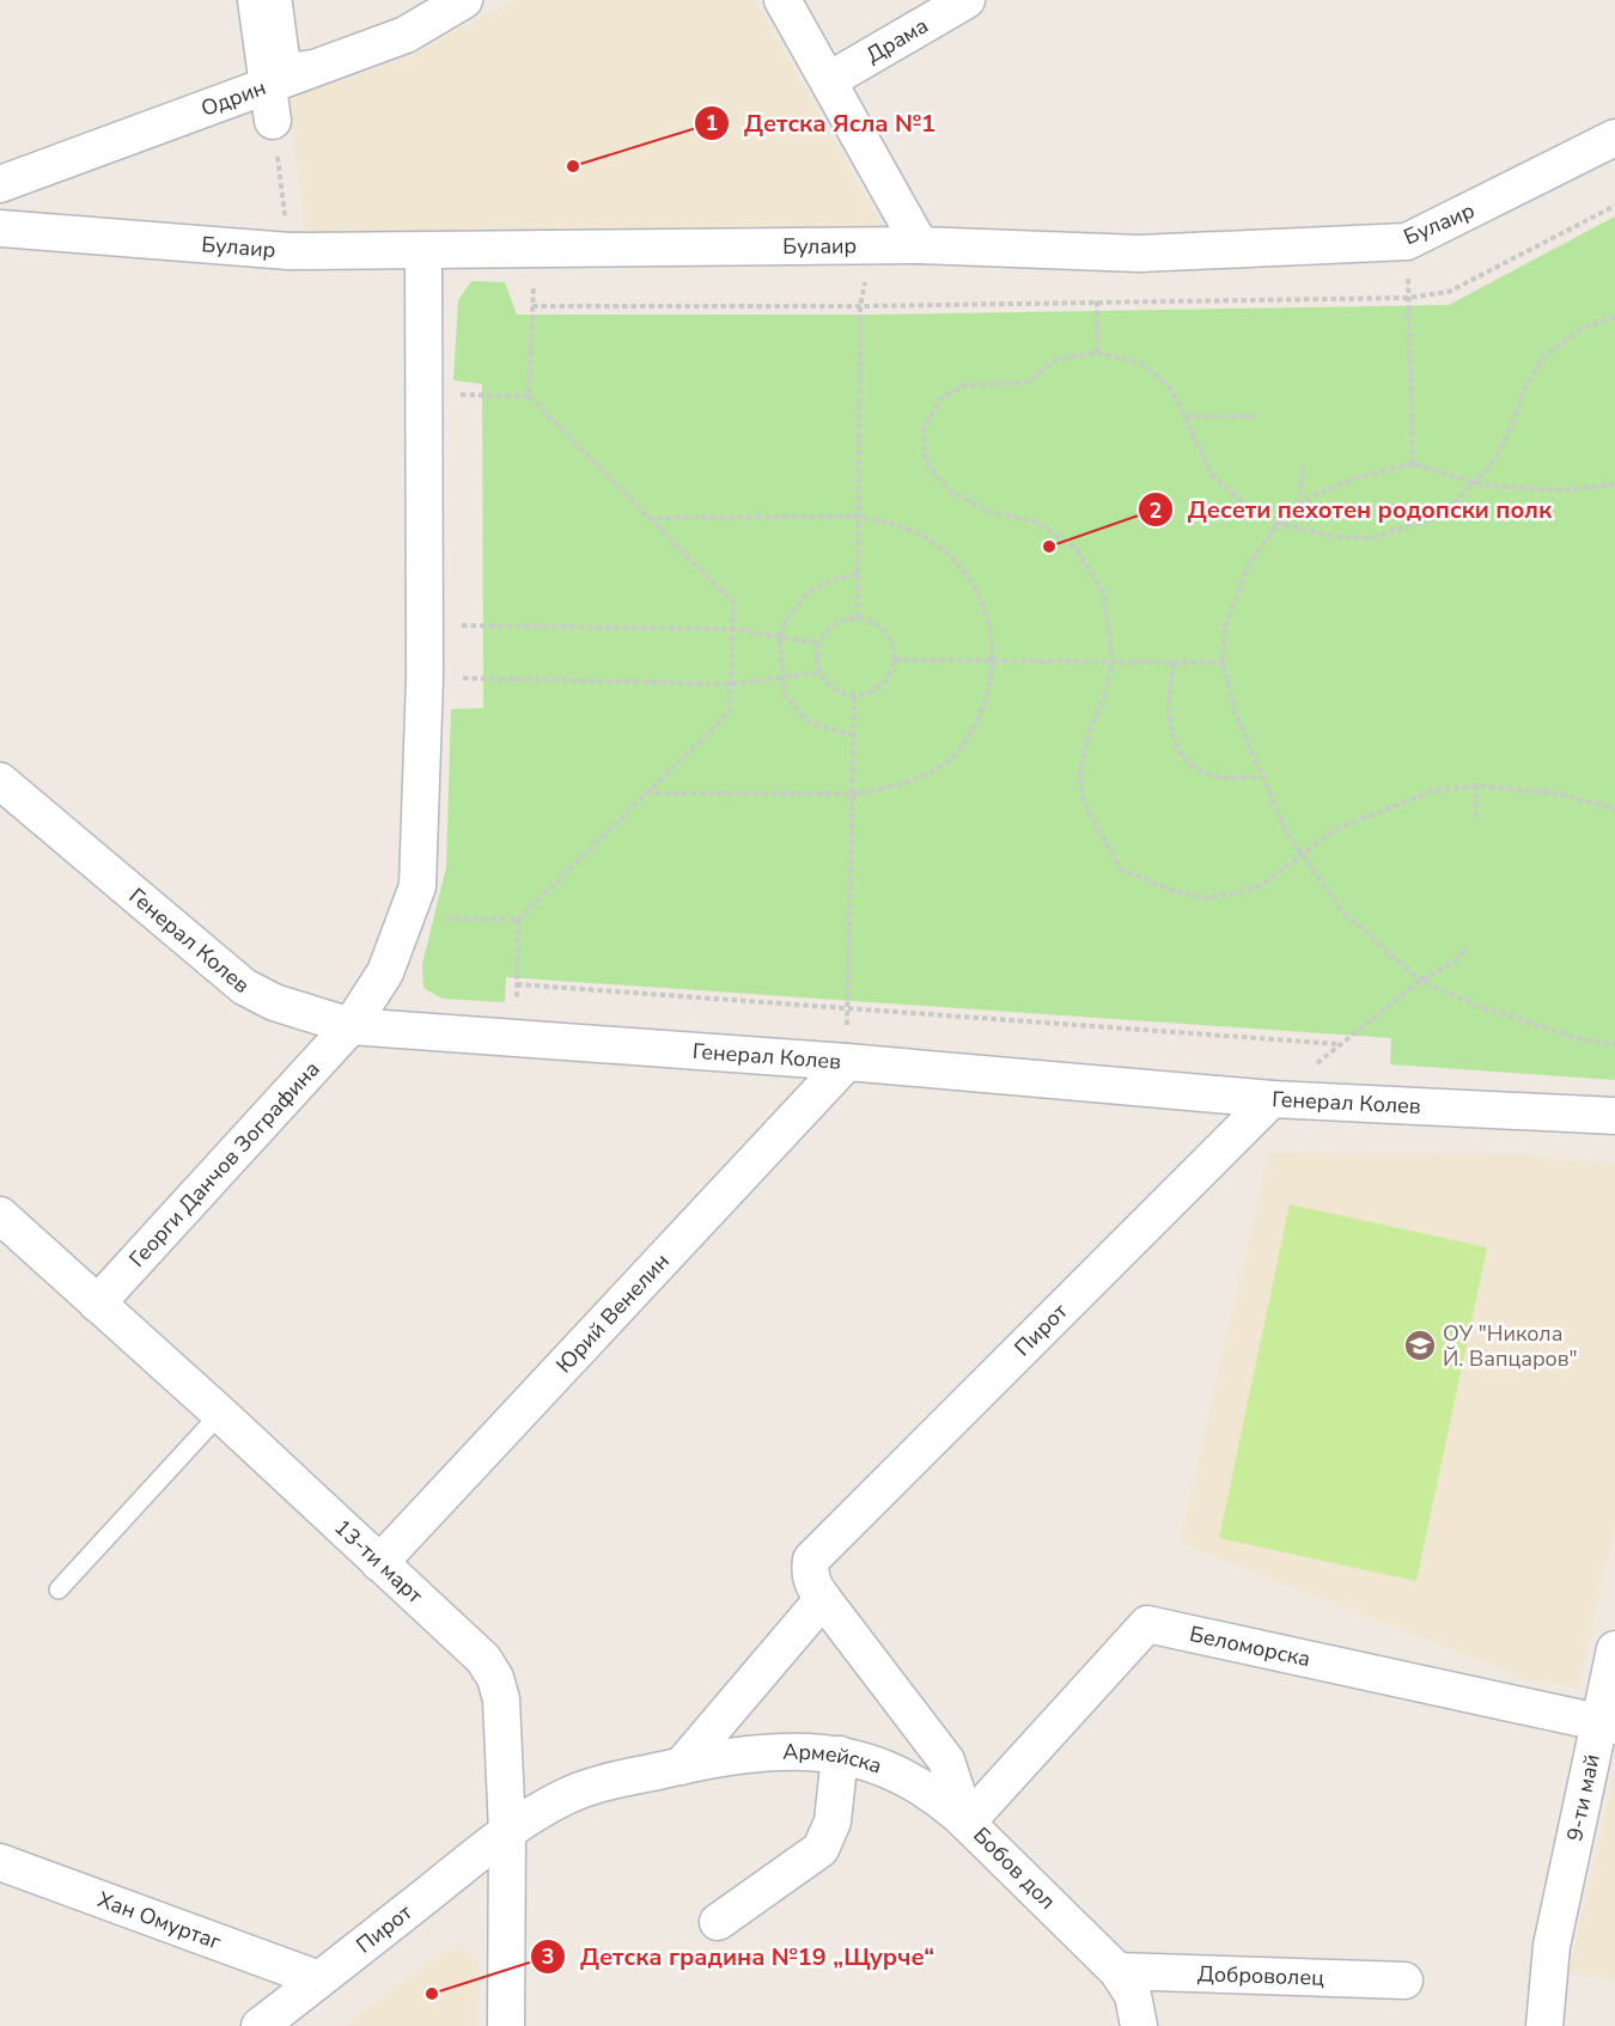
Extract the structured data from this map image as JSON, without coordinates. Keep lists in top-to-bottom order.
{
  "streets": {
    "street": [
      "Драма",
      "Одрин",
      "Булаир",
      "Генерал Колев",
      "Георги Данчов Зографина",
      "Юрий Венелин",
      "Пирот",
      "13-ти март",
      "Беломорска",
      "Армейска",
      "9-ти май",
      "Бобов дол",
      "Хан Омуртаг",
      "Доброволец"
    ]
  },
  "crossings": [
    ["Булаир", "Георги Данчов Зографина"],
    ["Генерал Колев", "Георги Данчов Зографина"],
    ["Генерал Колев", "Юрий Венелин"],
    ["Генерал Колев", "Пирот"],
    ["Георги Данчов Зографина", "13-ти март"],
    ["Юрий Венелин", "13-ти март"],
    ["Пирот", "13-ти март"],
    ["Пирот", "Армейска"],
    ["Пирот", "Бобов дол"],
    ["Пирот", "Хан Омуртаг"],
    ["13-ти март", "Армейска"],
    ["Беломорска", "Армейска"],
    ["Беломорска", "9-ти май"],
    ["Беломорска", "Бобов дол"],
    ["Армейска", "Бобов дол"],
    ["Бобов дол", "Доброволец"]
  ],
  "places": {
    "other": ["Детска Ясла №1", "Десети пехотен родопски полк", "Детска градина №19 „Щурче“"],
    "school or university": ["ОУ \"Никола Й. Вапцаров\""]
  }
}
